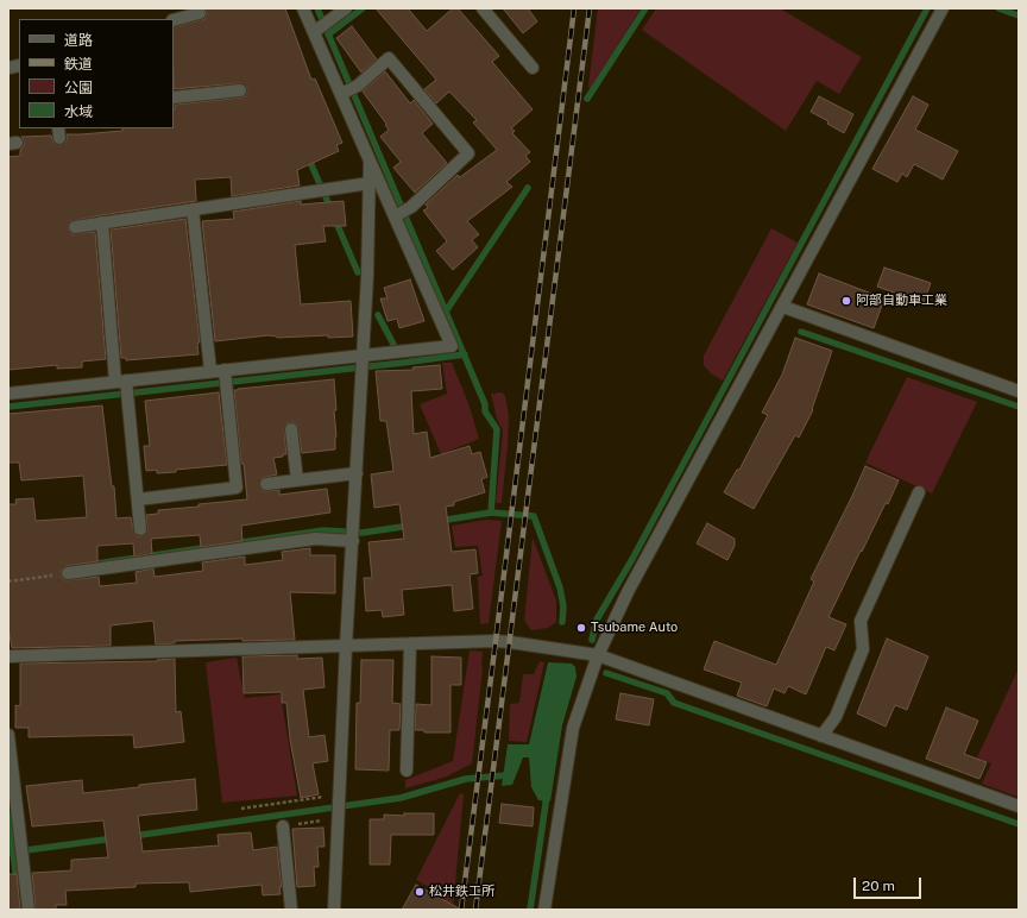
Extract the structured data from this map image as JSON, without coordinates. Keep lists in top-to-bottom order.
{
  "places": ["阿部自動車工業", "Tsubame Auto", "松井鉄工所"],
  "legend": [
    "道路",
    "鉄道",
    "公園",
    "水域"
  ],
  "scale_bar": "20 m"
}
